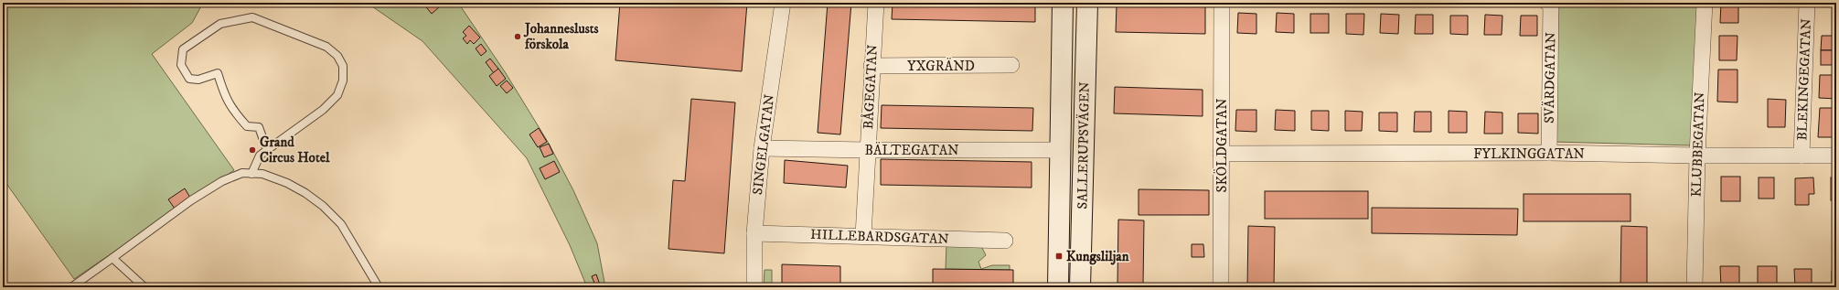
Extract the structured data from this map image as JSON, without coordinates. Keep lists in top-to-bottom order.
{
  "streets": {
    "main road": ["SALLERUPSVÄGEN"],
    "street": [
      "YXGRÄND",
      "SVÄRDGATAN",
      "BLEKINGEGATAN",
      "BÅGEGATAN",
      "SINGELGATAN",
      "KLUBBEGATAN",
      "SKÖLDGATAN",
      "BÄLTEGATAN",
      "FYLKINGGATAN",
      "HILLEBARDSGATAN"
    ]
  },
  "crossings": [
    ["YXGRÄND", "BÅGEGATAN"],
    ["SVÄRDGATAN", "FYLKINGGATAN"],
    ["BLEKINGEGATAN", "FYLKINGGATAN"],
    ["BÅGEGATAN", "BÄLTEGATAN"],
    ["BÅGEGATAN", "HILLEBARDSGATAN"],
    ["SINGELGATAN", "BÄLTEGATAN"],
    ["SINGELGATAN", "HILLEBARDSGATAN"],
    ["KLUBBEGATAN", "FYLKINGGATAN"],
    ["SALLERUPSVÄGEN", "BÄLTEGATAN"],
    ["SKÖLDGATAN", "FYLKINGGATAN"]
  ],
  "places": {
    "other": ["Johanneslusts förskola", "Grand Circus Hotel"],
    "transit": ["Kungsliljan"]
  }
}
